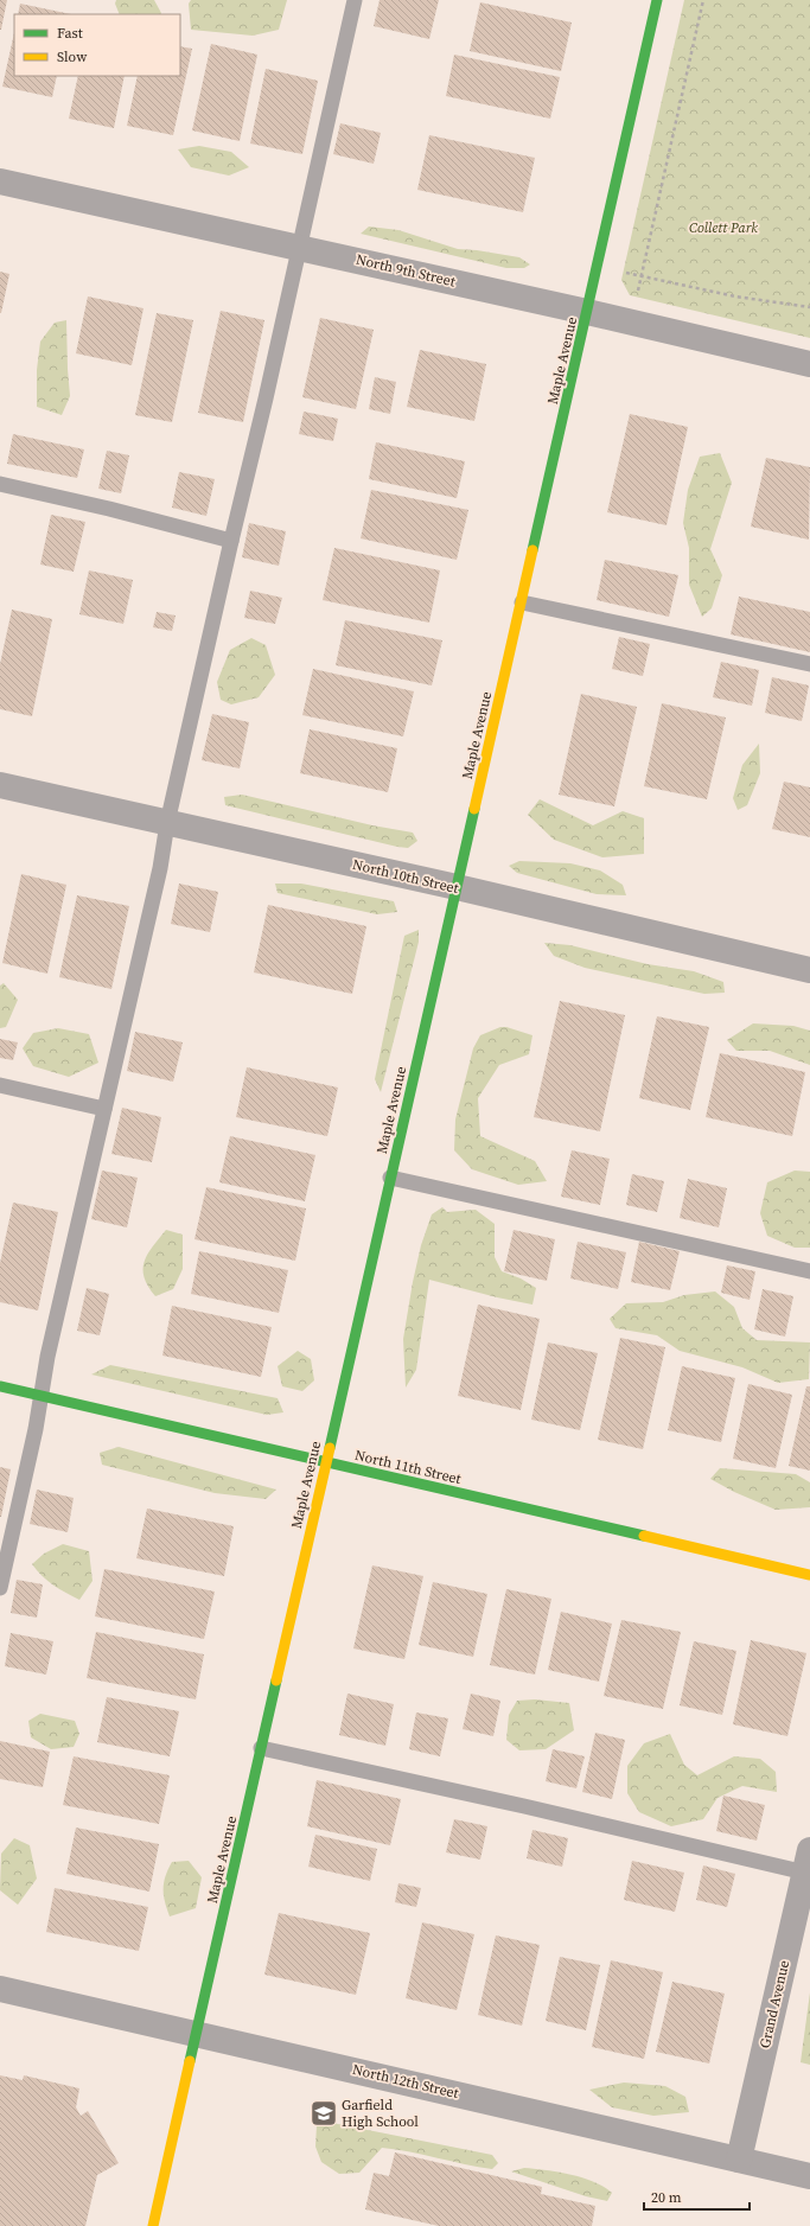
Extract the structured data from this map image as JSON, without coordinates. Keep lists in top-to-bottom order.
{
  "streets": {
    "main road": ["Maple Avenue", "North 11th Street"],
    "street": [
      "North 9th Street",
      "North 10th Street",
      "Grand Avenue",
      "North 12th Street"
    ]
  },
  "crossings": [
    ["North 9th Street", "Maple Avenue"],
    ["Maple Avenue", "North 10th Street"],
    ["Maple Avenue", "North 11th Street"],
    ["Maple Avenue", "North 12th Street"],
    ["Grand Avenue", "North 12th Street"]
  ],
  "parks": ["Collett Park"],
  "places": {
    "school or university": ["Garfield High School"]
  },
  "legend": ["Fast", "Slow"],
  "scale_bar": "20 m"
}
